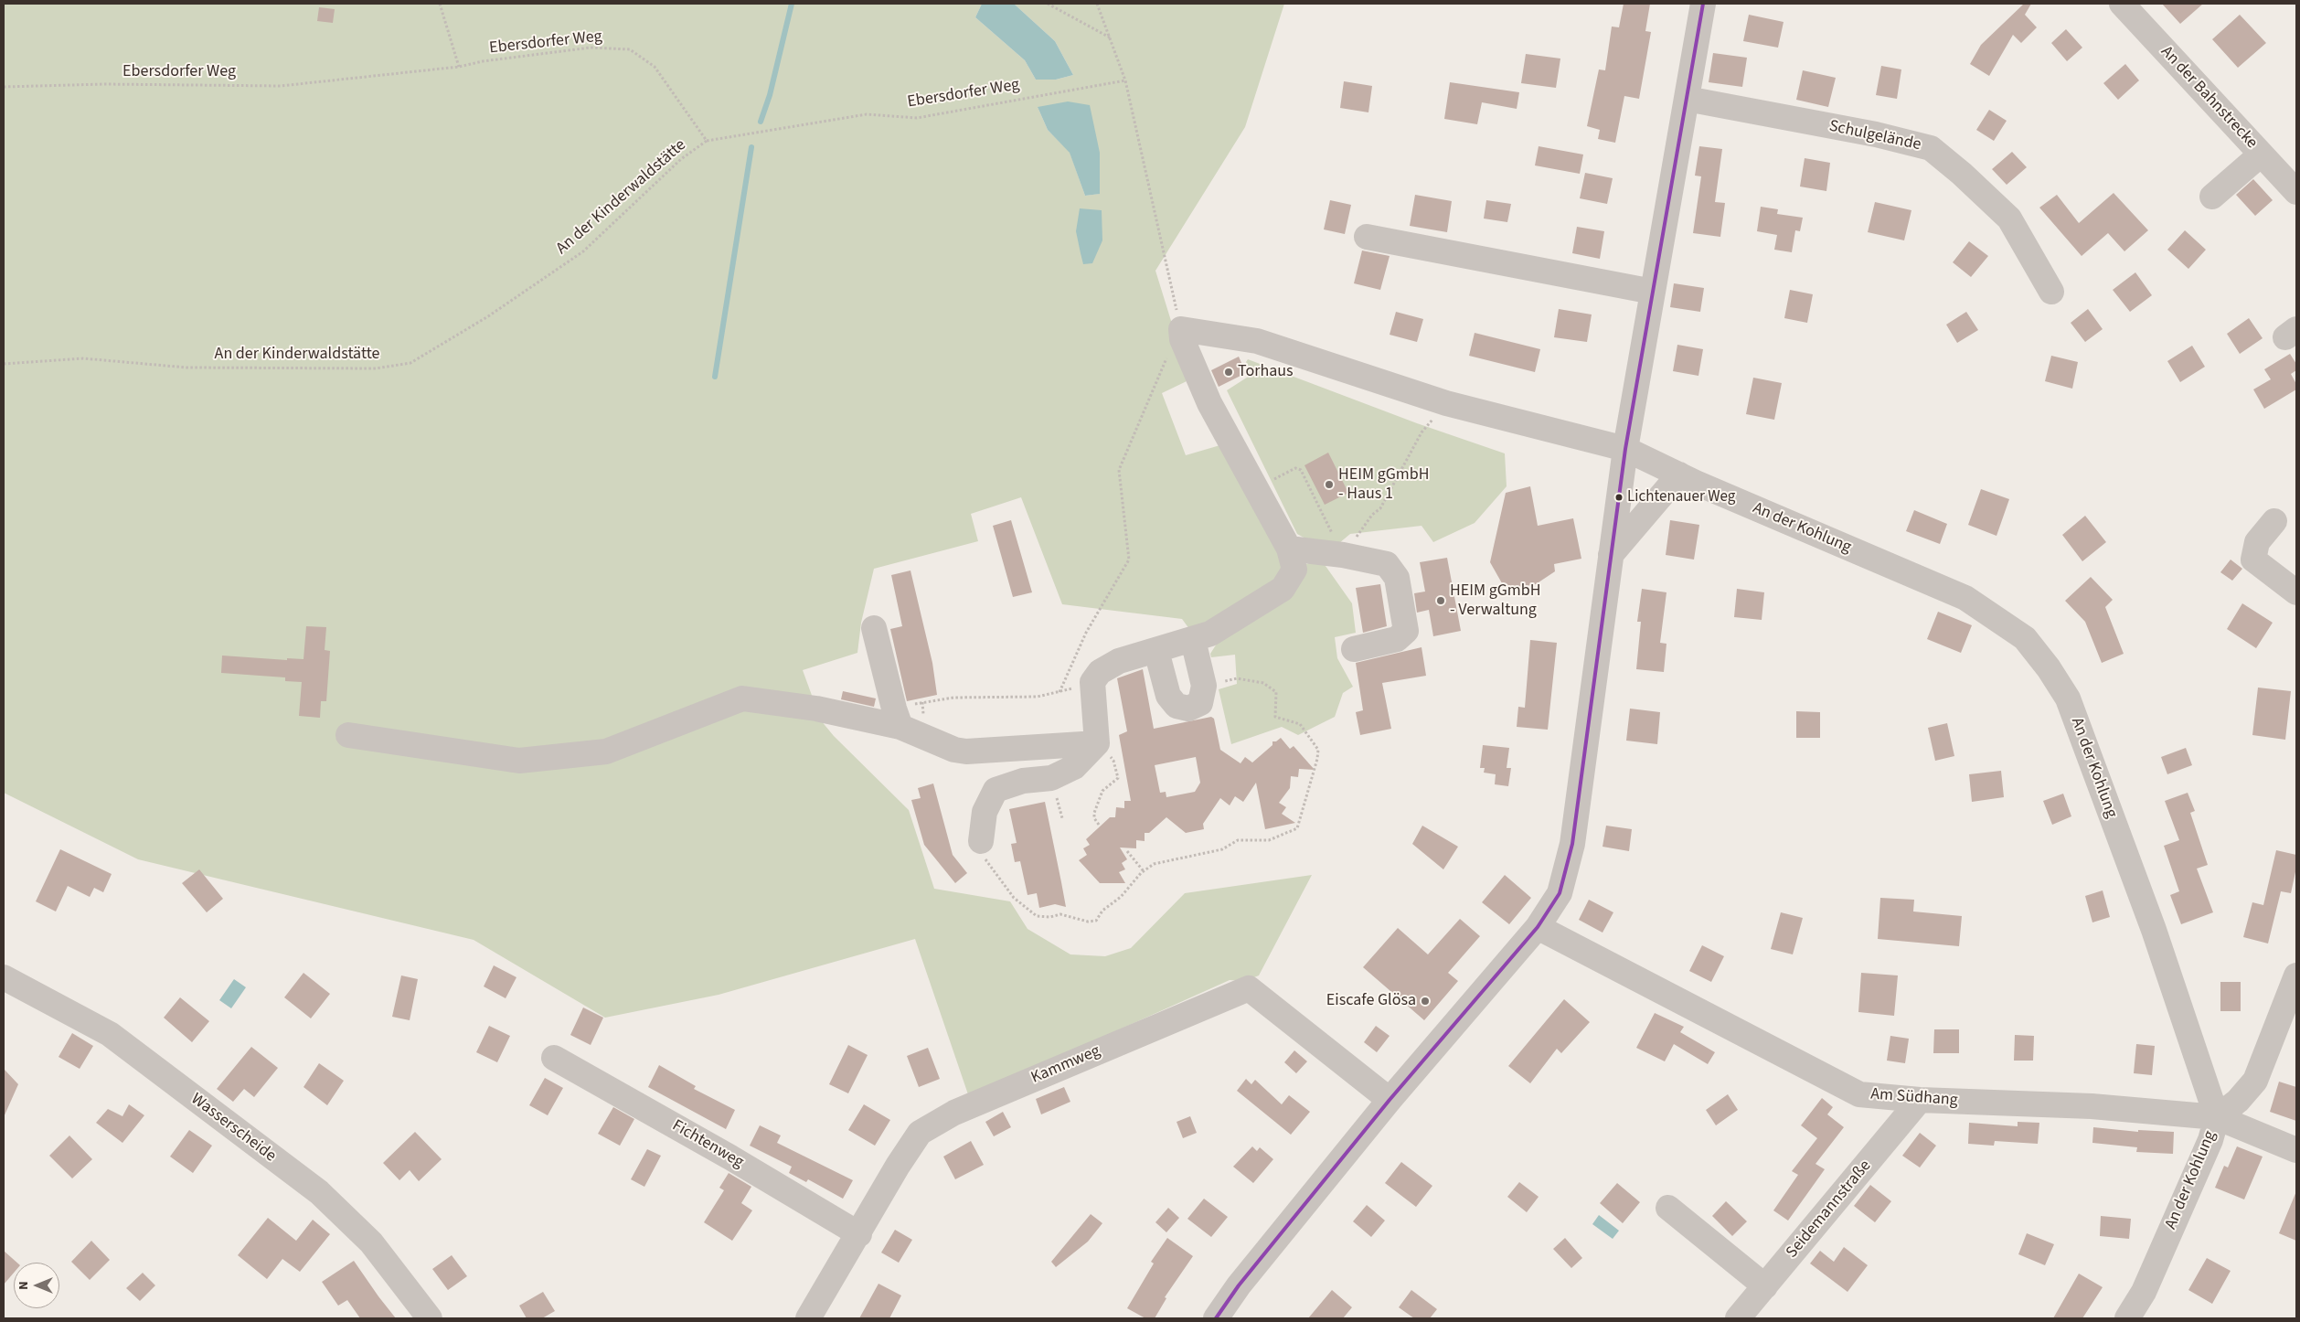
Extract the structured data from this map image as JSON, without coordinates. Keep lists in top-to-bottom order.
{
  "streets": {
    "street": [
      "An der Bahnstrecke",
      "Schulgelände",
      "An der Kohlung",
      "Kammweg",
      "Am Südhang",
      "Wasserscheide",
      "Fichtenweg",
      "Seidemannstraße"
    ],
    "path": ["Ebersdorfer Weg", "An der Kinderwaldstätte"]
  },
  "crossings": [
    ["Ebersdorfer Weg", "An der Kinderwaldstätte"],
    ["An der Kohlung", "Am Südhang"],
    ["Kammweg", "Fichtenweg"],
    ["Am Südhang", "Seidemannstraße"]
  ],
  "places": [
    "Torhaus",
    "HEIM gGmbH - Haus 1",
    "Lichtenauer Weg",
    "HEIM gGmbH - Verwaltung",
    "Eiscafe Glösa"
  ],
  "north": "left"
}
